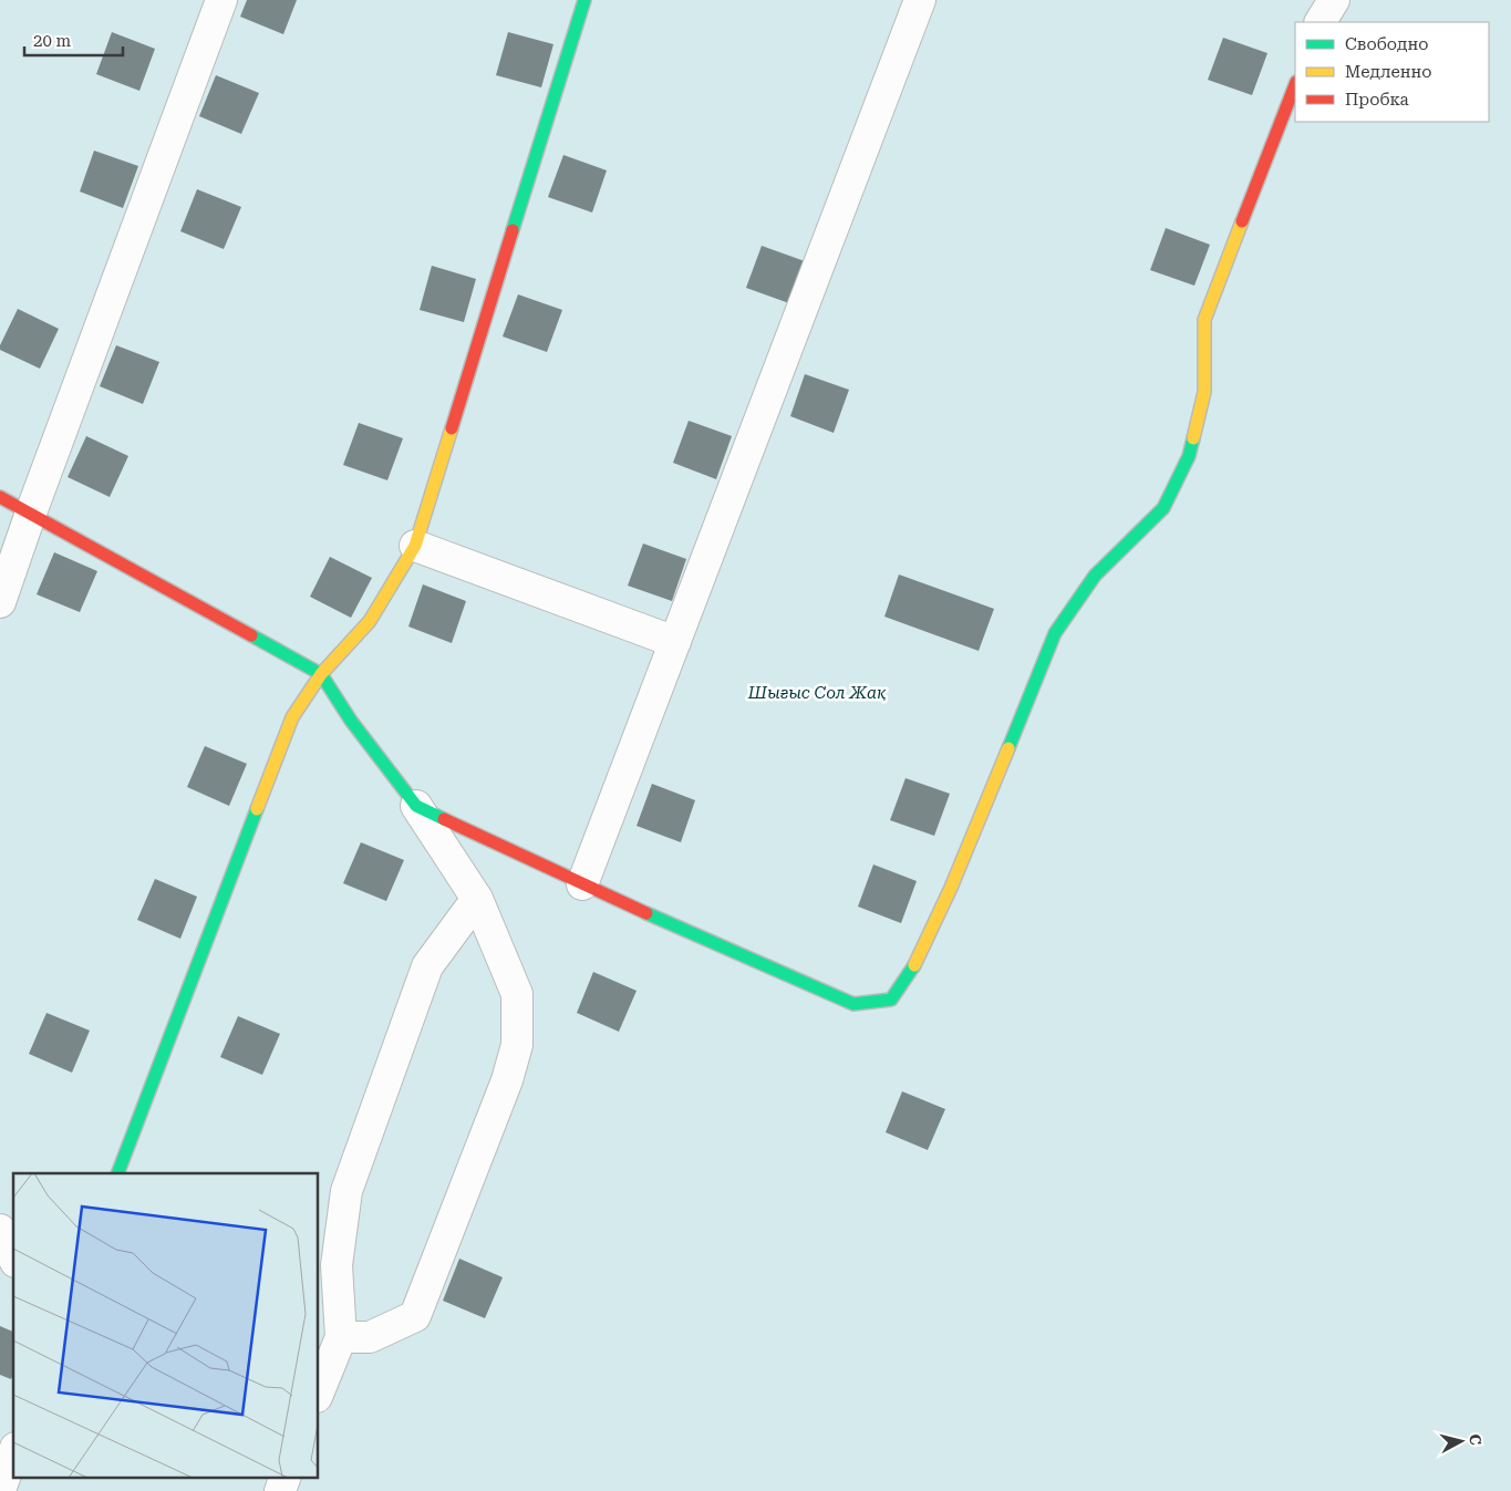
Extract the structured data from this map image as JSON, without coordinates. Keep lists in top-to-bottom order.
{
  "parks": ["Шығыс Сол Жақ"],
  "legend": ["Свободно", "Медленно", "Пробка"],
  "scale_bar": "20 m",
  "north": "right"
}
